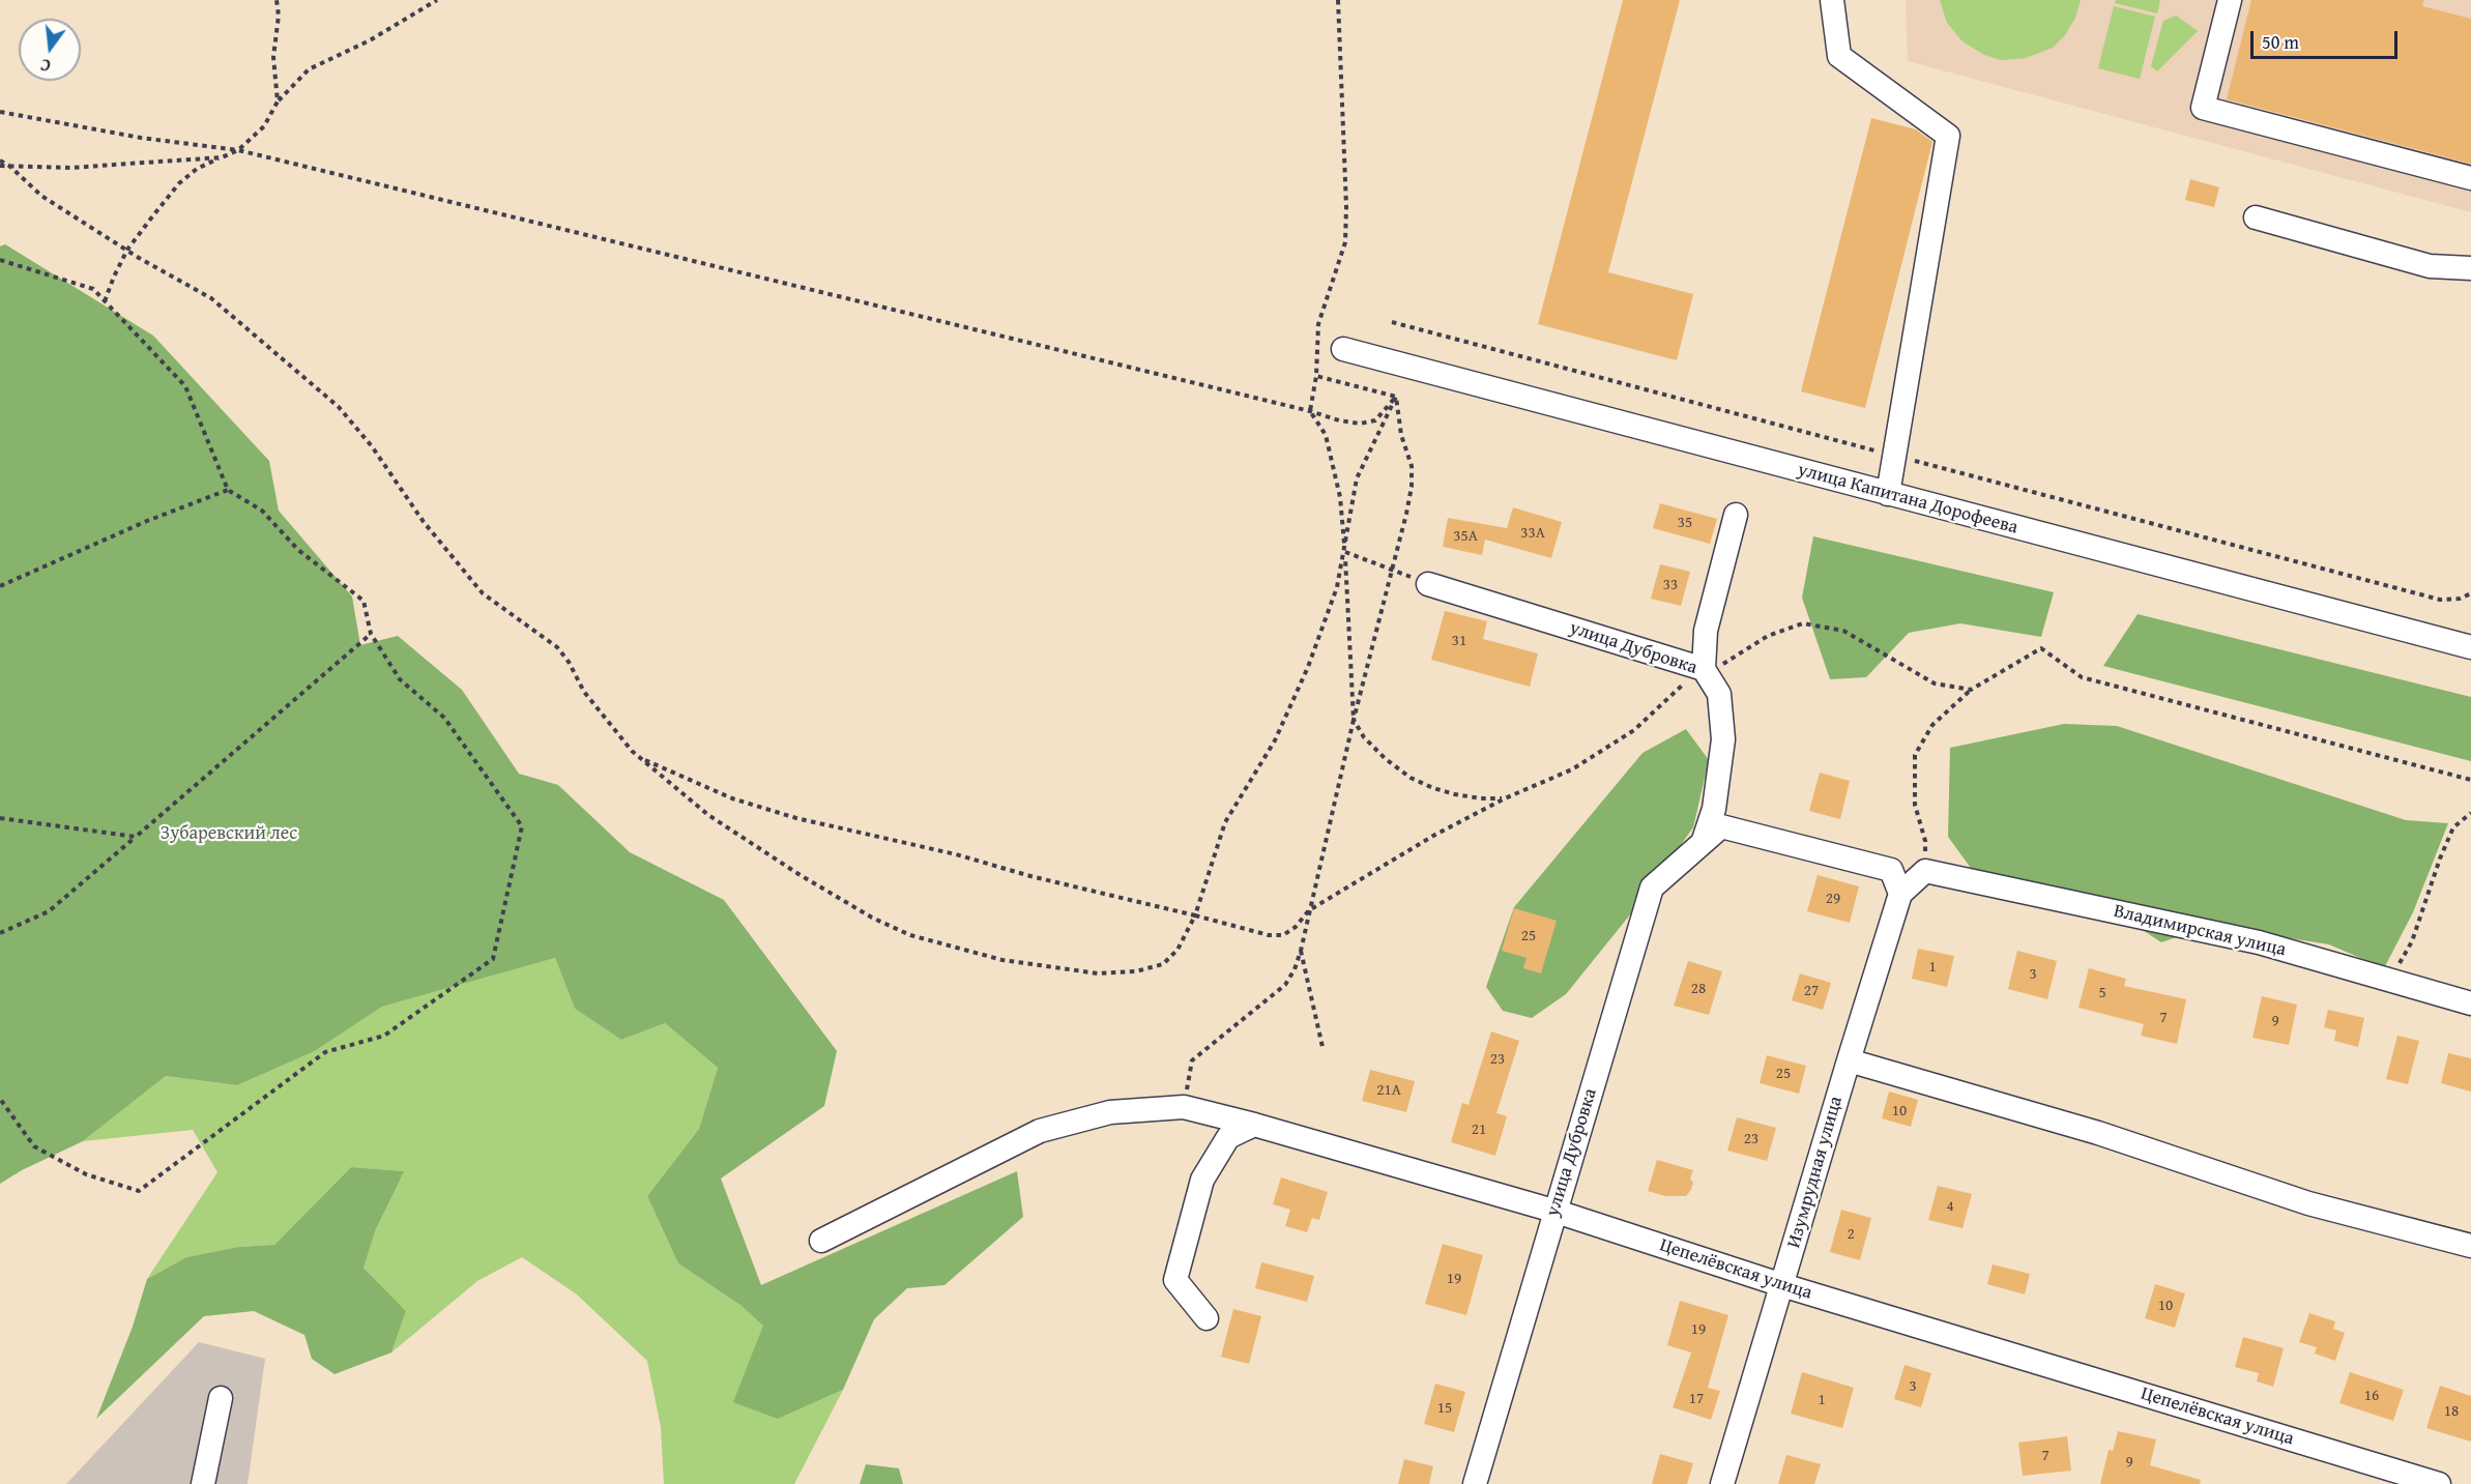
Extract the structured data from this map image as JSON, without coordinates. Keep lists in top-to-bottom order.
{
  "streets": {
    "street": [
      "улица Капитана Дорофеева",
      "улица Дубровка",
      "Владимирская улица",
      "Изумрудная улица",
      "Цепелёвская улица"
    ]
  },
  "crossings": [
    ["улица Дубровка", "Изумрудная улица"],
    ["улица Дубровка", "Цепелёвская улица"],
    ["Изумрудная улица", "Цепелёвская улица"]
  ],
  "parks": ["Зубаревский лес"],
  "house_numbers": [
    "35",
    "33А",
    "35А",
    "33",
    "31",
    "29",
    "25",
    "1",
    "3",
    "28",
    "27",
    "5",
    "7",
    "9",
    "23",
    "25",
    "21А",
    "10",
    "21",
    "23",
    "4",
    "2",
    "19",
    "10",
    "19",
    "3",
    "16",
    "17",
    "1",
    "15",
    "18",
    "7",
    "9"
  ],
  "scale_bar": "50 m",
  "north": "bottom"
}
